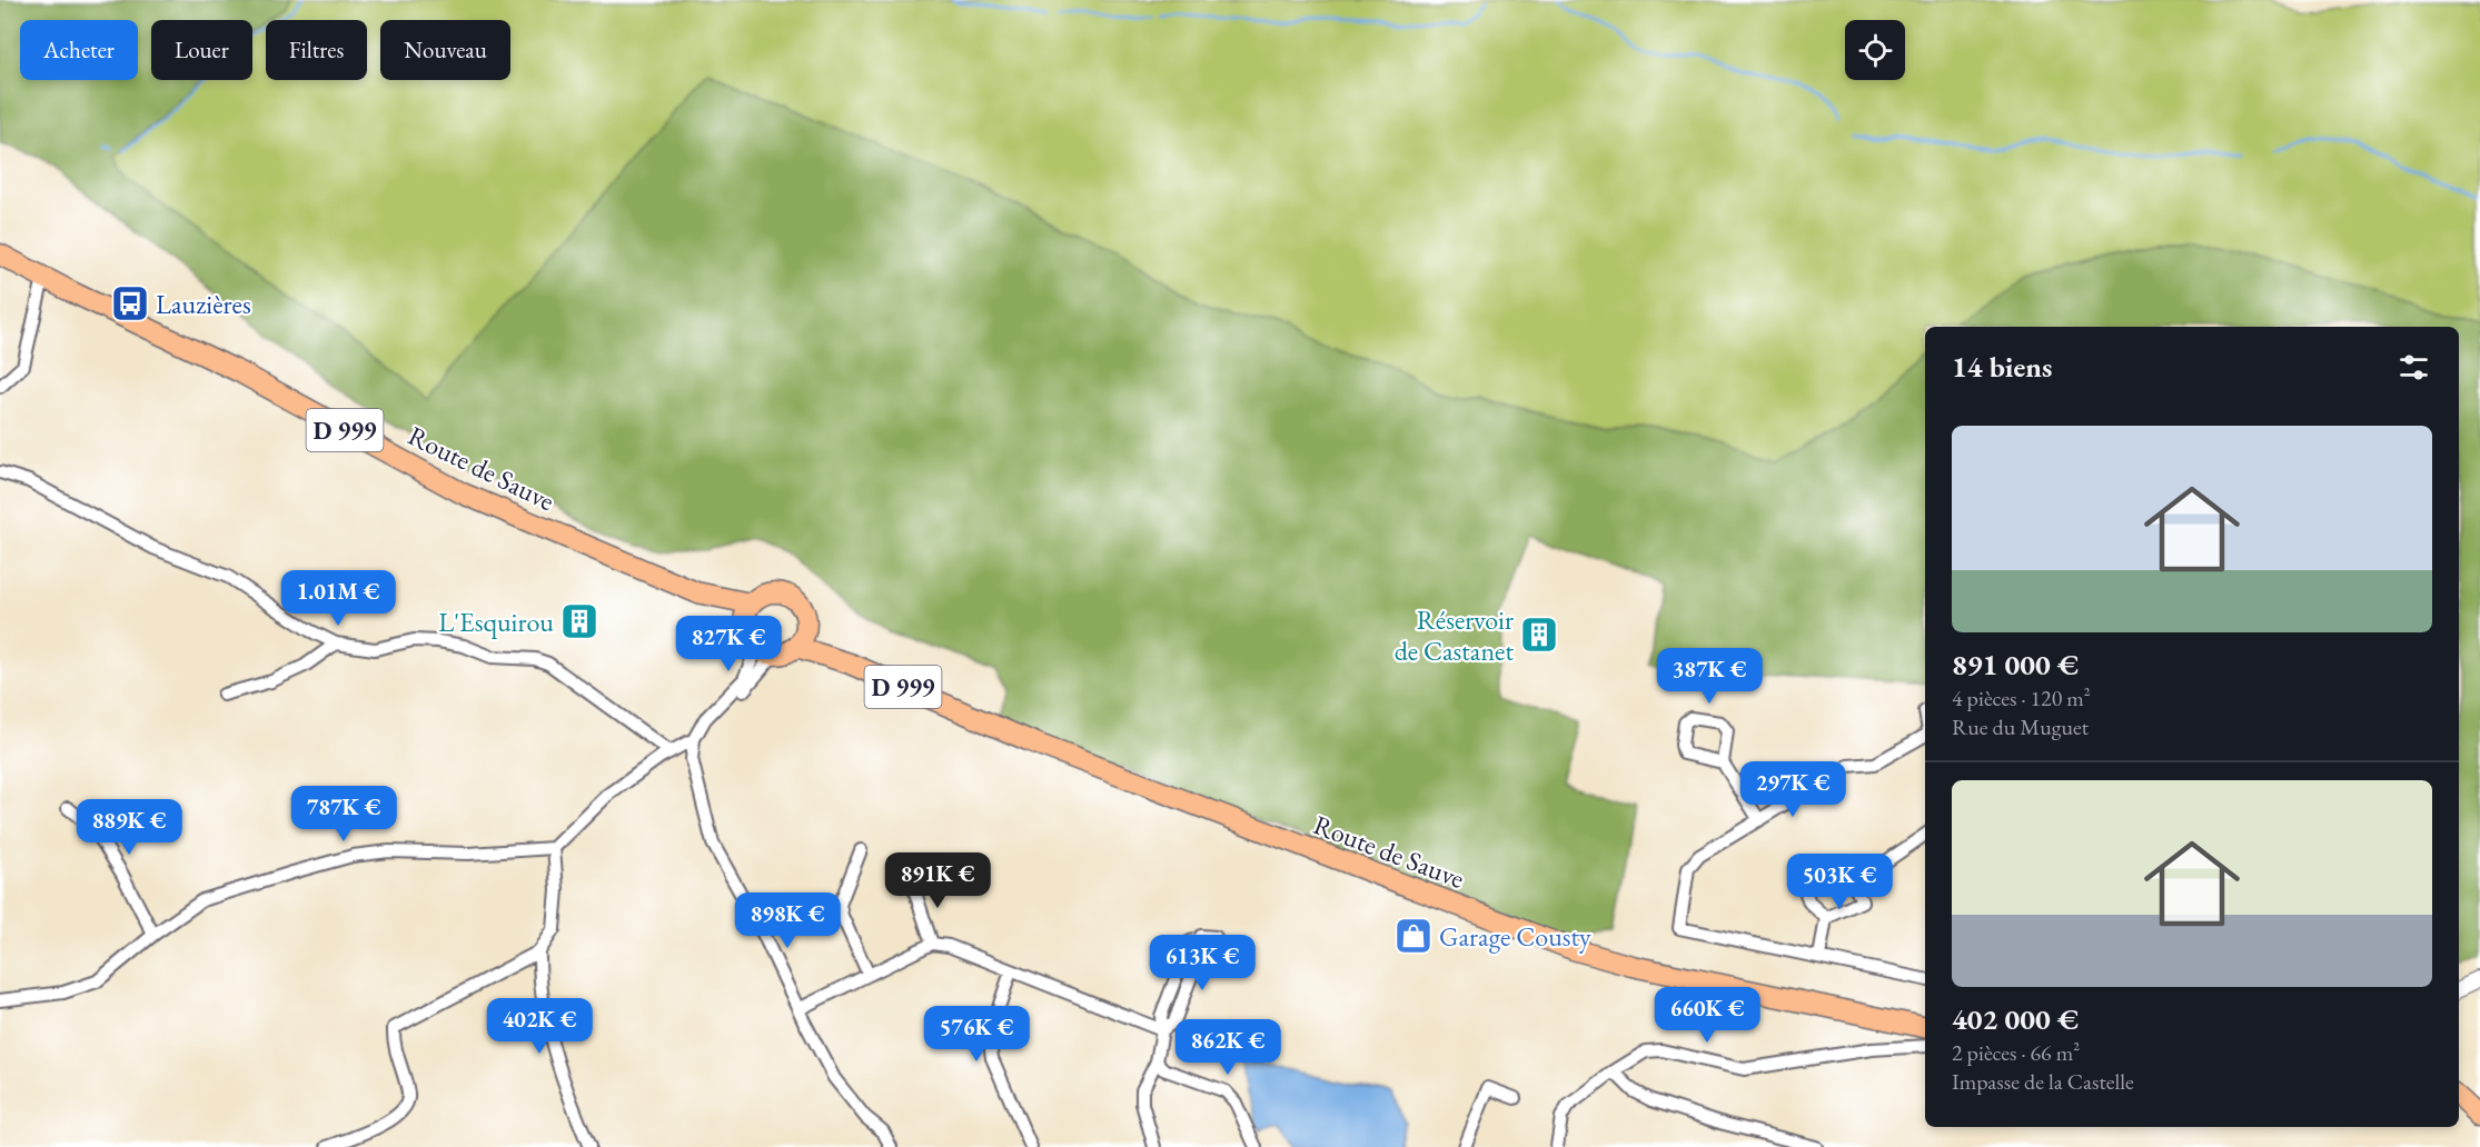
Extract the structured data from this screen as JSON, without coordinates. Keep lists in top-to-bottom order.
{
  "streets": {
    "main road": ["D 999", "Route de Sauve"]
  },
  "places": {
    "bus stop": ["Lauzières"],
    "building": ["L'Esquirou", "Réservoir de Castanet"],
    "shop": ["Garage Cousty"]
  },
  "page": {
    "chip": [
      "Acheter",
      "Louer",
      "Filtres",
      "Nouveau"
    ],
    "heading": "14 biens",
    "list": [
      {
        "name": "891 000 €",
        "note": "4 pièces · 120 m² · Rue du Muguet"
      },
      {
        "name": "402 000 €",
        "note": "2 pièces · 66 m² · Impasse de la Castelle"
      }
    ],
    "price": [
      "1.01M €",
      "827K €",
      "387K €",
      "297K €",
      "787K €",
      "889K €",
      "891K €",
      "503K €",
      "898K €",
      "613K €",
      "660K €",
      "402K €",
      "576K €",
      "862K €"
    ]
  }
}
